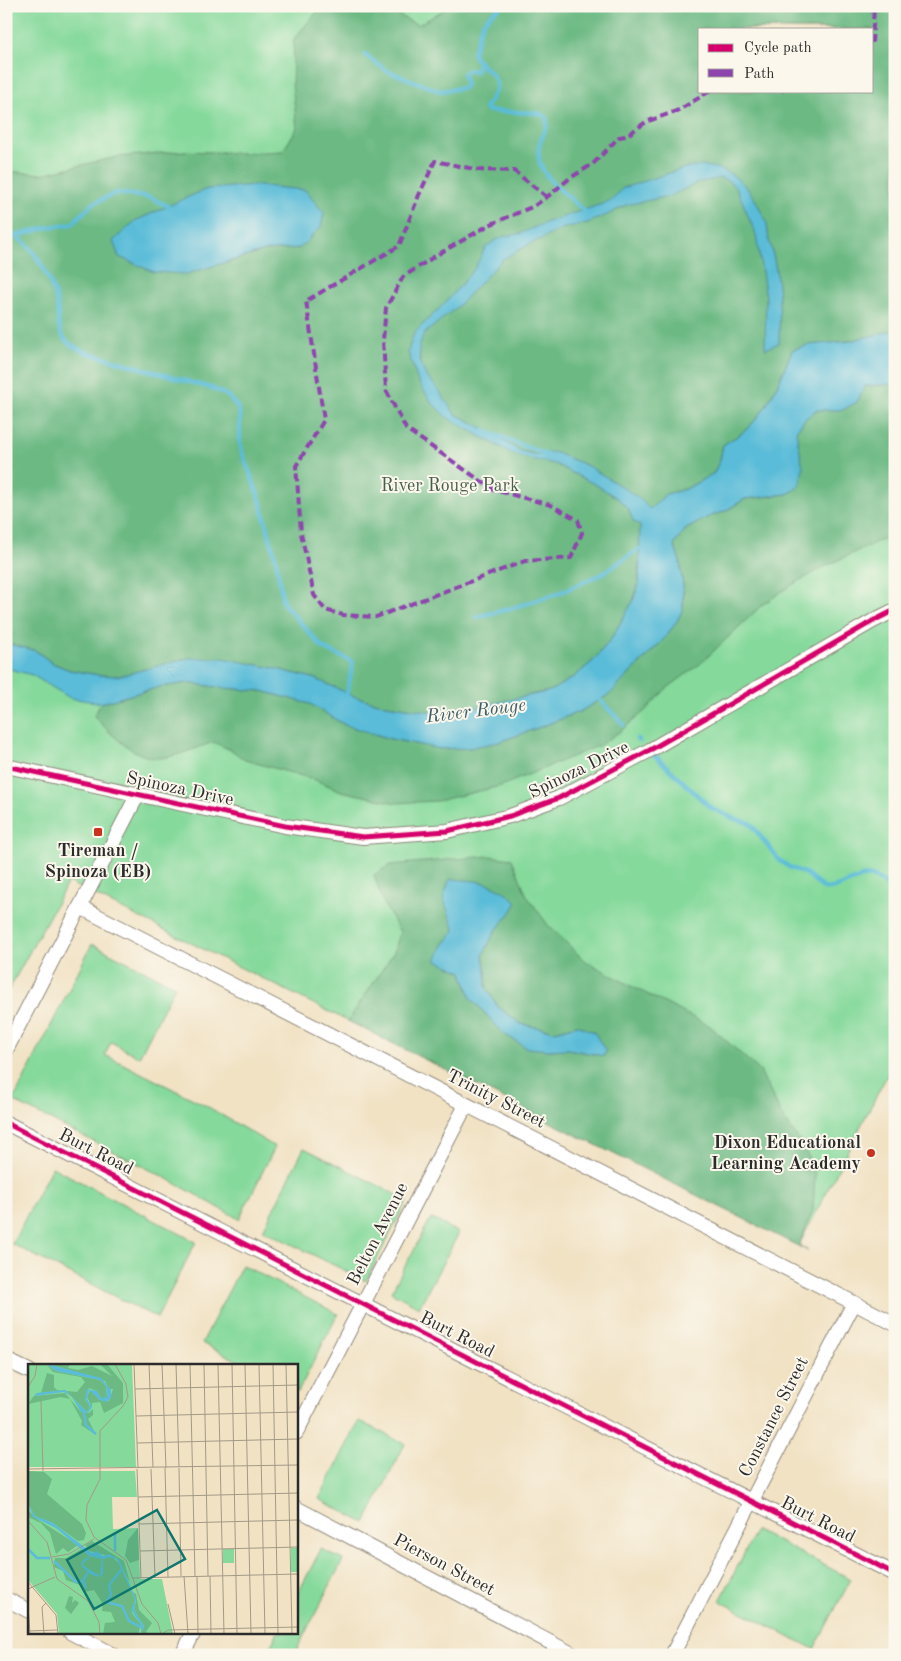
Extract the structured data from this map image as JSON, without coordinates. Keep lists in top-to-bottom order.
{
  "streets": {
    "street": [
      "Spinoza Drive",
      "Trinity Street",
      "Burt Road",
      "Belton Avenue",
      "Constance Street",
      "Pierson Street"
    ]
  },
  "crossings": [
    ["Trinity Street", "Belton Avenue"],
    ["Trinity Street", "Constance Street"],
    ["Burt Road", "Belton Avenue"],
    ["Burt Road", "Constance Street"]
  ],
  "water": ["River Rouge"],
  "parks": ["River Rouge Park"],
  "places": {
    "transit": ["Tireman / Spinoza (EB)"],
    "other": ["Dixon Educational Learning Academy"]
  },
  "legend": ["Cycle path", "Path"]
}
